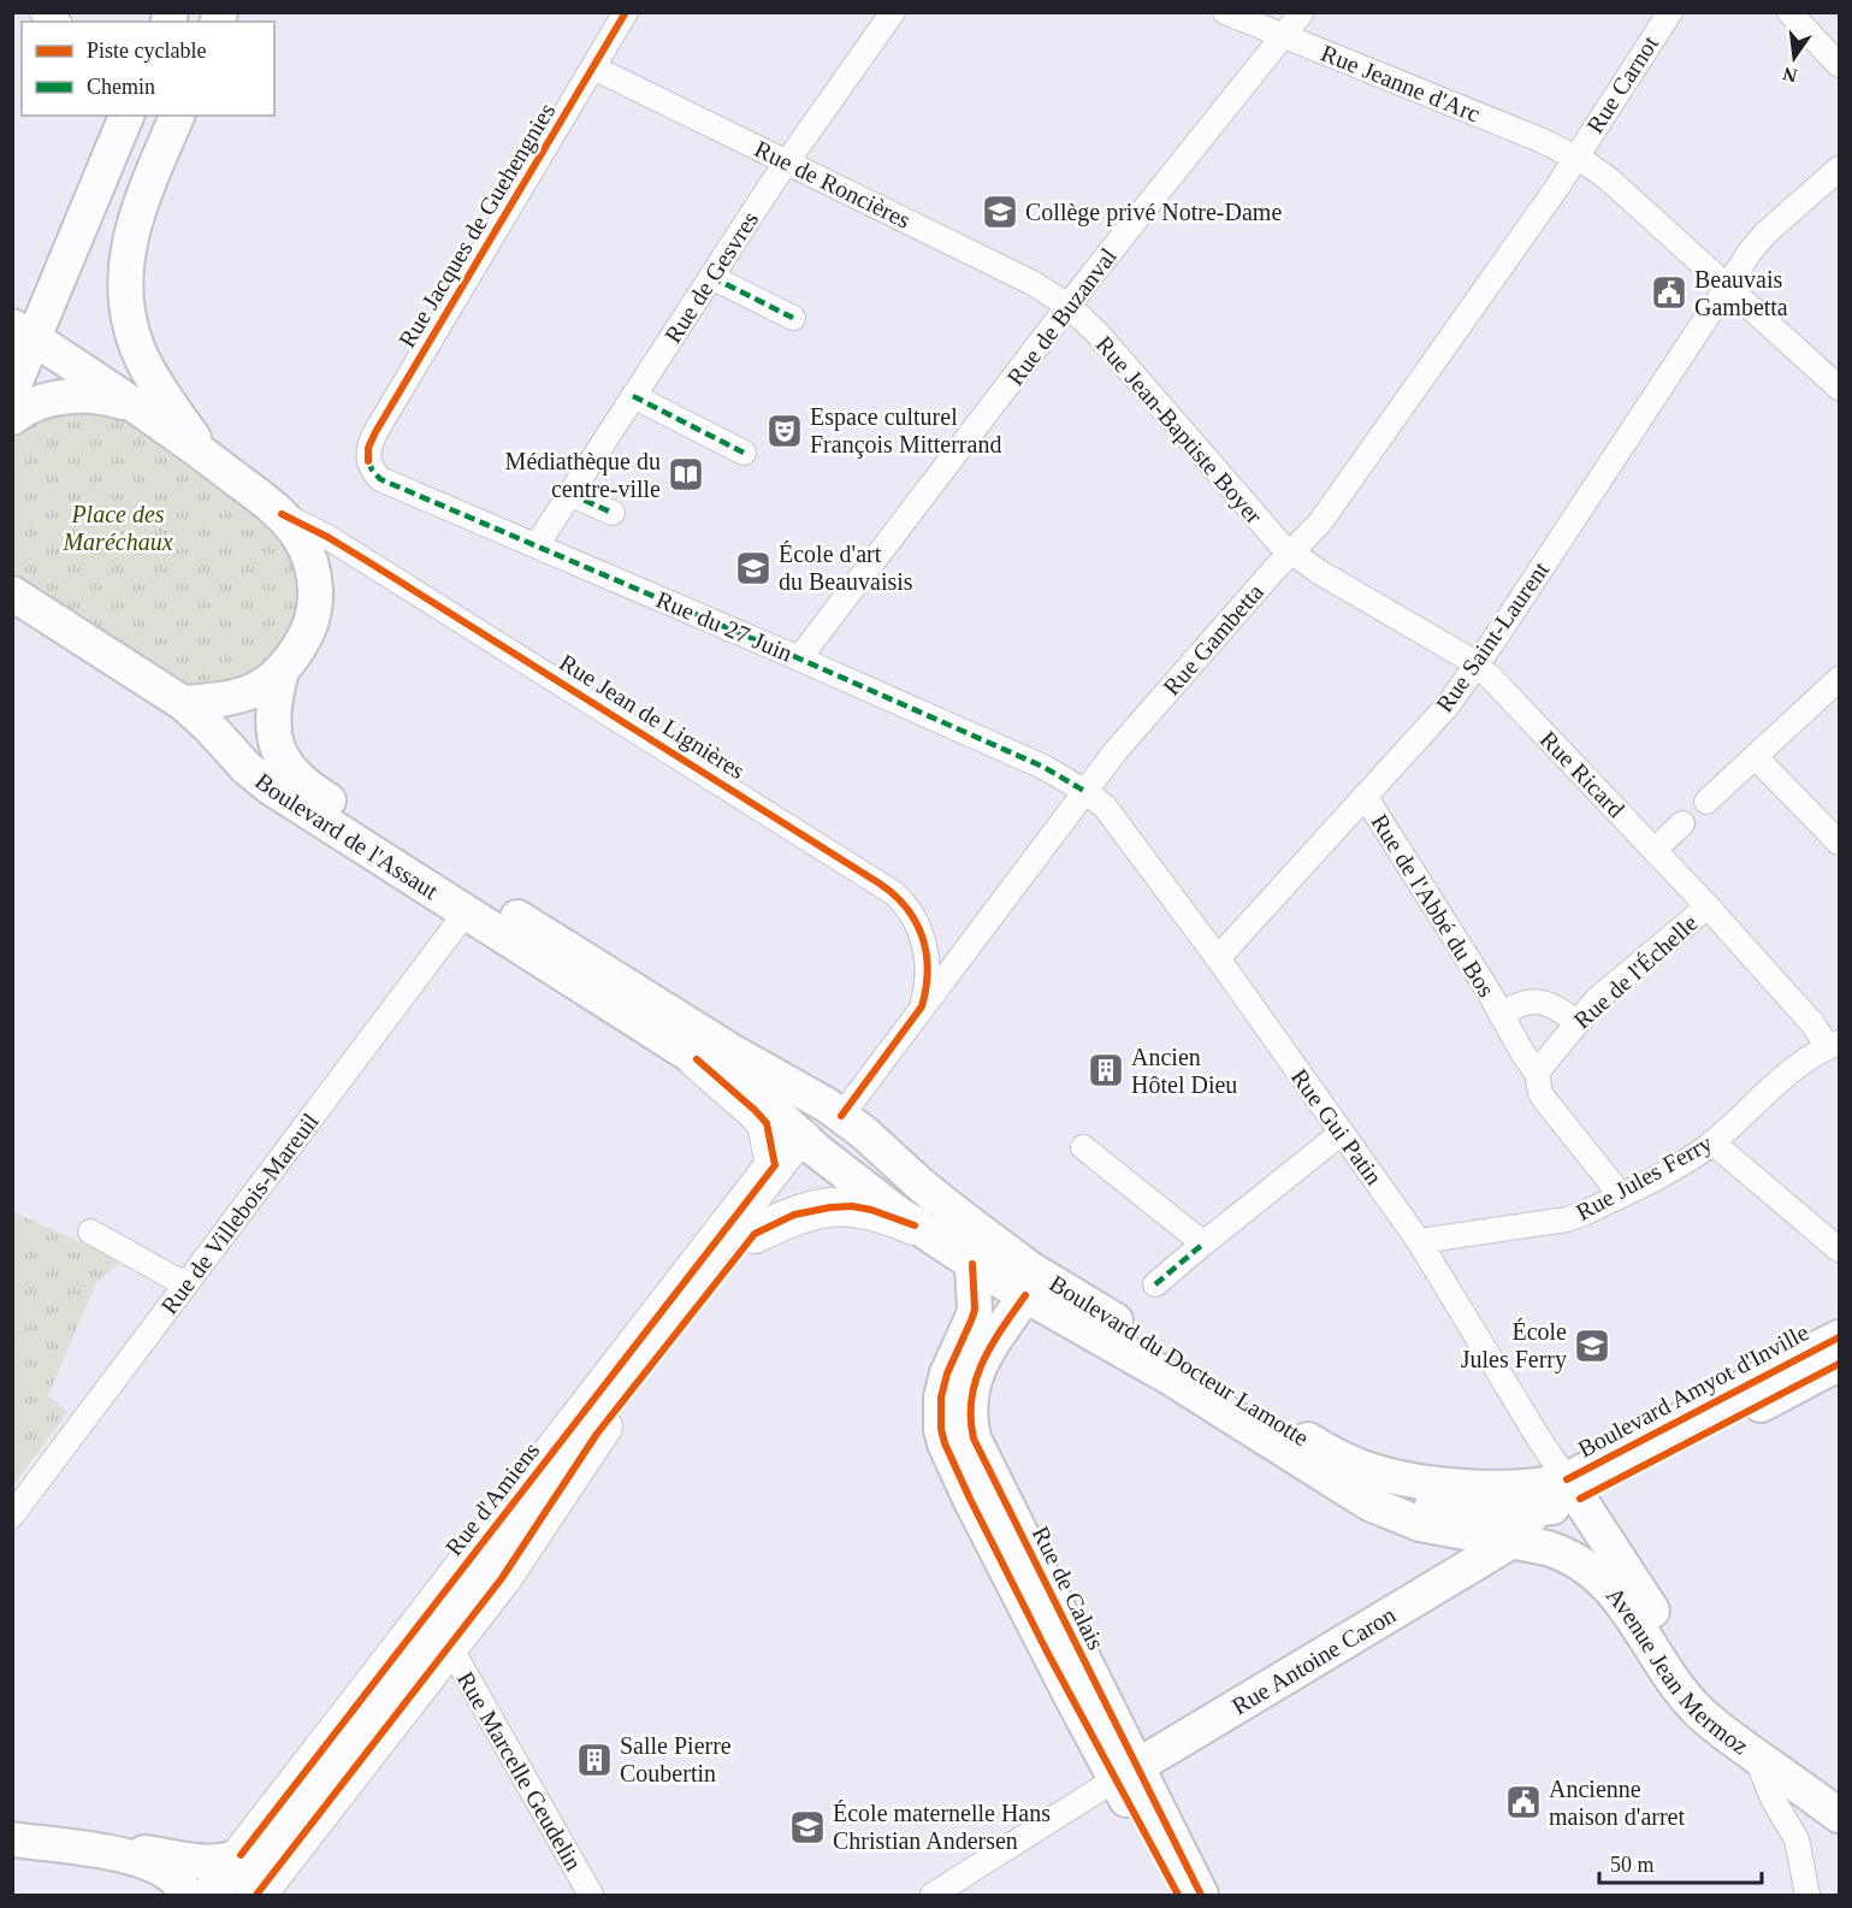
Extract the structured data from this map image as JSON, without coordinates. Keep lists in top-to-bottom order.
{
  "streets": {
    "main road": [
      "Boulevard de l'Assaut",
      "Boulevard du Docteur Lamotte",
      "Boulevard Amyot d'Inville",
      "Rue d'Amiens",
      "Rue de Calais",
      "Rue Antoine Caron",
      "Avenue Jean Mermoz"
    ],
    "street": [
      "Rue Jeanne d'Arc",
      "Rue Carnot",
      "Rue de Roncières",
      "Rue Jacques de Guehengnies",
      "Rue de Gesvres",
      "Rue de Buzanval",
      "Rue Jean-Baptiste Boyer",
      "Rue du 27 Juin",
      "Rue Saint-Laurent",
      "Rue Gambetta",
      "Rue Jean de Lignières",
      "Rue Ricard",
      "Rue de l'Abbé du Bos",
      "Rue de l'Échelle",
      "Rue Gui Patin",
      "Rue Jules Ferry",
      "Rue de Villebois-Mareuil",
      "Rue Marcelle Geudelin"
    ]
  },
  "crossings": [
    ["Rue Jeanne d'Arc", "Rue Carnot"],
    ["Rue Jeanne d'Arc", "Rue de Buzanval"],
    ["Rue Jeanne d'Arc", "Rue Saint-Laurent"],
    ["Rue Jeanne d'Arc", "Rue Gambetta"],
    ["Rue Carnot", "Rue Gambetta"],
    ["Rue de Roncières", "Rue Jacques de Guehengnies"],
    ["Rue de Roncières", "Rue de Gesvres"],
    ["Rue de Roncières", "Rue de Buzanval"],
    ["Rue de Roncières", "Rue Jean-Baptiste Boyer"],
    ["Rue Jacques de Guehengnies", "Rue du 27 Juin"],
    ["Rue de Gesvres", "Rue du 27 Juin"],
    ["Rue de Buzanval", "Rue Jean-Baptiste Boyer"],
    ["Rue de Buzanval", "Rue du 27 Juin"],
    ["Rue Jean-Baptiste Boyer", "Rue Gambetta"],
    ["Rue Jean-Baptiste Boyer", "Rue Ricard"],
    ["Rue du 27 Juin", "Rue Gambetta"],
    ["Rue du 27 Juin", "Rue Gui Patin"],
    ["Rue Saint-Laurent", "Rue Ricard"],
    ["Rue Saint-Laurent", "Rue de l'Abbé du Bos"],
    ["Rue Saint-Laurent", "Rue Gui Patin"],
    ["Rue Gambetta", "Rue Jean de Lignières"],
    ["Rue Gambetta", "Rue Ricard"],
    ["Rue Gambetta", "Boulevard de l'Assaut"],
    ["Rue Gambetta", "Rue Gui Patin"],
    ["Rue Gambetta", "Boulevard du Docteur Lamotte"],
    ["Rue Gambetta", "Rue d'Amiens"],
    ["Rue Ricard", "Rue de l'Échelle"],
    ["Rue Ricard", "Rue Jules Ferry"],
    ["Boulevard de l'Assaut", "Rue de Villebois-Mareuil"],
    ["Boulevard de l'Assaut", "Boulevard du Docteur Lamotte"],
    ["Boulevard de l'Assaut", "Rue d'Amiens"],
    ["Rue de l'Abbé du Bos", "Rue de l'Échelle"],
    ["Rue de l'Abbé du Bos", "Rue Jules Ferry"],
    ["Rue Gui Patin", "Rue Jules Ferry"],
    ["Rue Gui Patin", "Boulevard du Docteur Lamotte"],
    ["Rue Gui Patin", "Boulevard Amyot d'Inville"],
    ["Rue Gui Patin", "Rue Antoine Caron"],
    ["Rue Gui Patin", "Avenue Jean Mermoz"],
    ["Boulevard du Docteur Lamotte", "Boulevard Amyot d'Inville"],
    ["Boulevard du Docteur Lamotte", "Rue d'Amiens"],
    ["Boulevard du Docteur Lamotte", "Rue de Calais"],
    ["Boulevard du Docteur Lamotte", "Rue Antoine Caron"],
    ["Boulevard du Docteur Lamotte", "Avenue Jean Mermoz"],
    ["Boulevard Amyot d'Inville", "Rue Antoine Caron"],
    ["Boulevard Amyot d'Inville", "Avenue Jean Mermoz"],
    ["Rue d'Amiens", "Rue Marcelle Geudelin"],
    ["Rue de Calais", "Rue Antoine Caron"],
    ["Rue Antoine Caron", "Avenue Jean Mermoz"]
  ],
  "parks": ["Place des Maréchaux"],
  "places": {
    "school or university": [
      "Collège privé Notre-Dame",
      "École d'art du Beauvaisis",
      "École Jules Ferry",
      "École maternelle Hans Christian Andersen"
    ],
    "public building": ["Beauvais Gambetta", "Ancienne maison d'arret"],
    "theatre": ["Espace culturel François Mitterrand"],
    "library": ["Médiathèque du centre-ville"],
    "building": ["Ancien Hôtel Dieu", "Salle Pierre Coubertin"]
  },
  "legend": ["Piste cyclable", "Chemin"],
  "scale_bar": "50 m",
  "north": "bottom"
}
